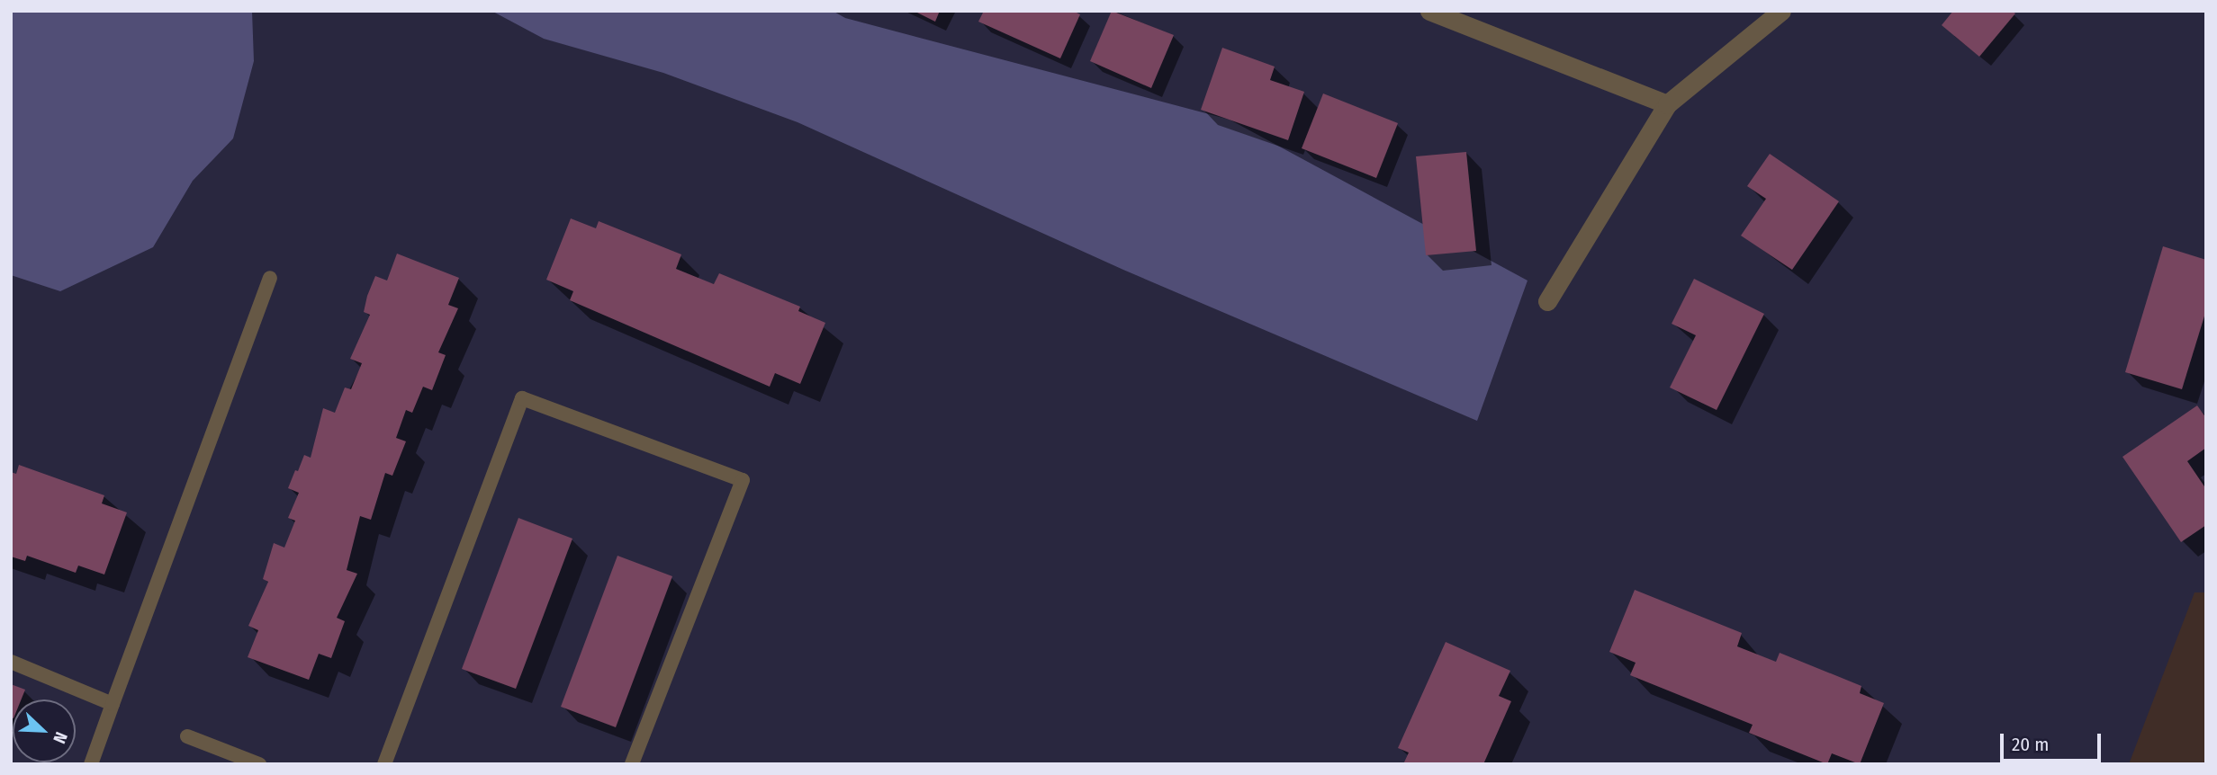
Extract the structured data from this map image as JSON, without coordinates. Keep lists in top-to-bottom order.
{
  "scale_bar": "20 m",
  "north": "bottom right"
}
